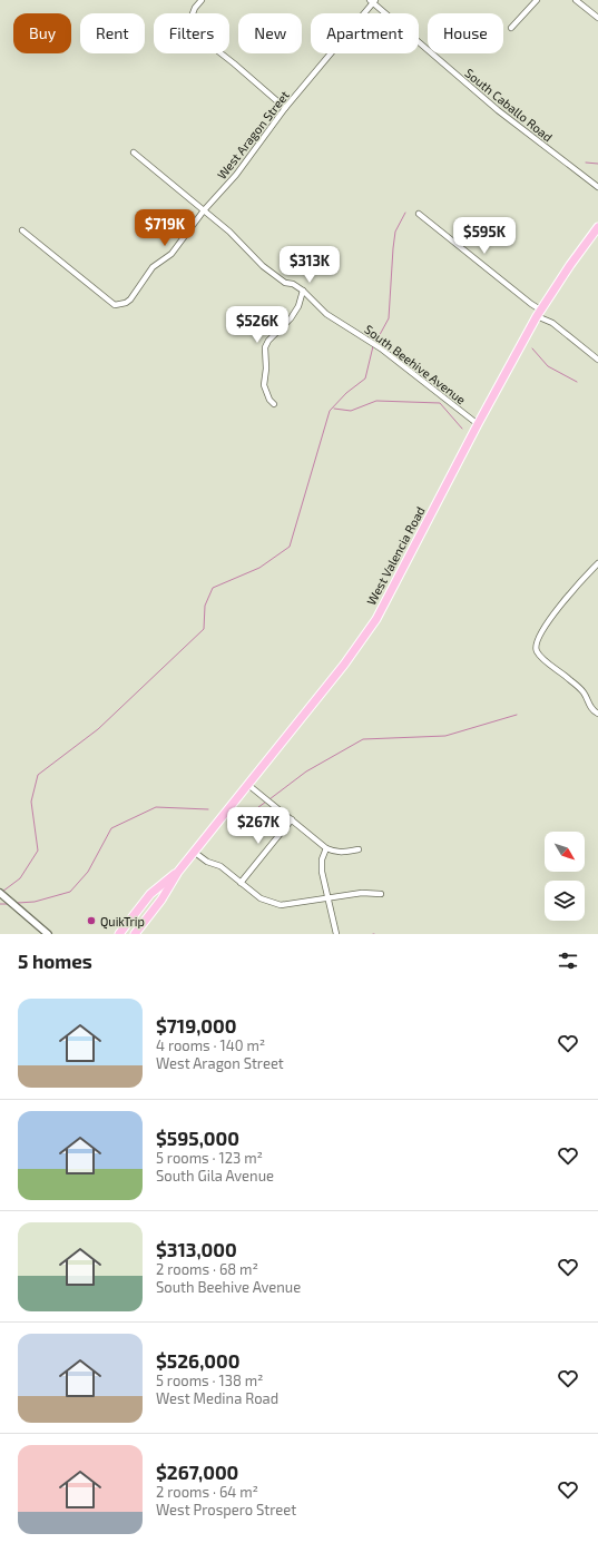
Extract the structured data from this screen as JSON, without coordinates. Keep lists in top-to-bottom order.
{
  "streets": {
    "main road": ["West Valencia Road"],
    "street": ["South Caballo Road", "West Aragon Street", "South Beehive Avenue"]
  },
  "crossings": [
    ["South Caballo Road", "West Aragon Street"],
    ["West Aragon Street", "South Beehive Avenue"],
    ["South Beehive Avenue", "West Valencia Road"]
  ],
  "places": ["QuikTrip"],
  "north": "bottom right",
  "page": {
    "chip": [
      "Buy",
      "Rent",
      "Filters",
      "New",
      "Apartment",
      "House"
    ],
    "price": [
      "$719K",
      "$595K",
      "$313K",
      "$526K",
      "$267K"
    ],
    "heading": "5 homes",
    "list": [
      {
        "name": "$719,000",
        "note": "4 rooms · 140 m² · West Aragon Street"
      },
      {
        "name": "$595,000",
        "note": "5 rooms · 123 m² · South Gila Avenue"
      },
      {
        "name": "$313,000",
        "note": "2 rooms · 68 m² · South Beehive Avenue"
      },
      {
        "name": "$526,000",
        "note": "5 rooms · 138 m² · West Medina Road"
      },
      {
        "name": "$267,000",
        "note": "2 rooms · 64 m² · West Prospero Street"
      }
    ]
  }
}
